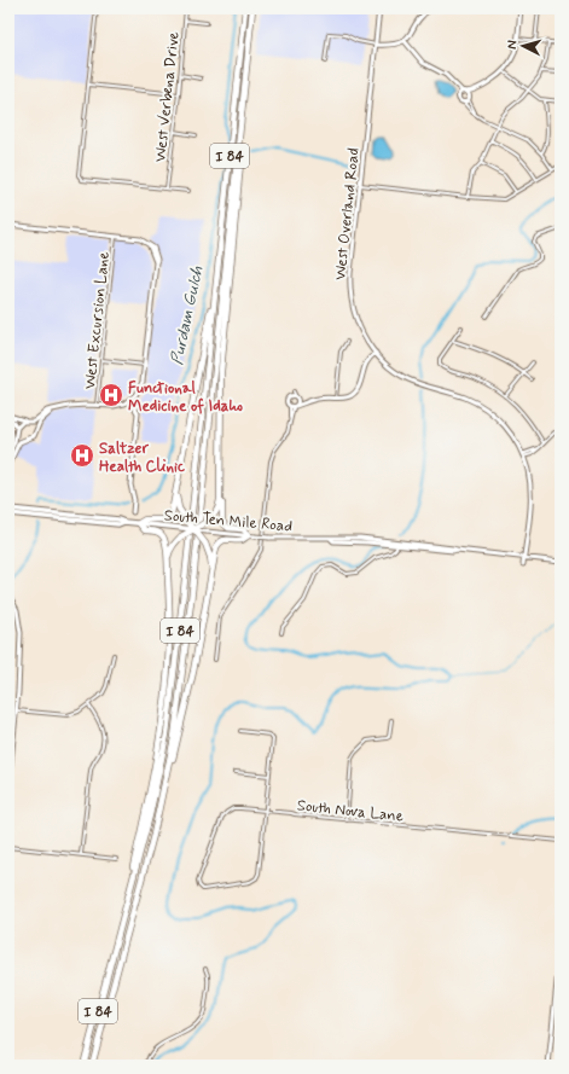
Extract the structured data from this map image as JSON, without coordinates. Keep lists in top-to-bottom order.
{
  "streets": {
    "highway": ["I 84"],
    "main road": ["South Ten Mile Road"],
    "street": [
      "West Verbena Drive",
      "West Overland Road",
      "West Excursion Lane",
      "South Nova Lane"
    ]
  },
  "crossings": [
    ["West Overland Road", "South Ten Mile Road"]
  ],
  "water": ["Purdam Gulch"],
  "places": {
    "hospital": ["Functional Medicine of Idaho", "Saltzer Health Clinic"]
  },
  "north": "left"
}
